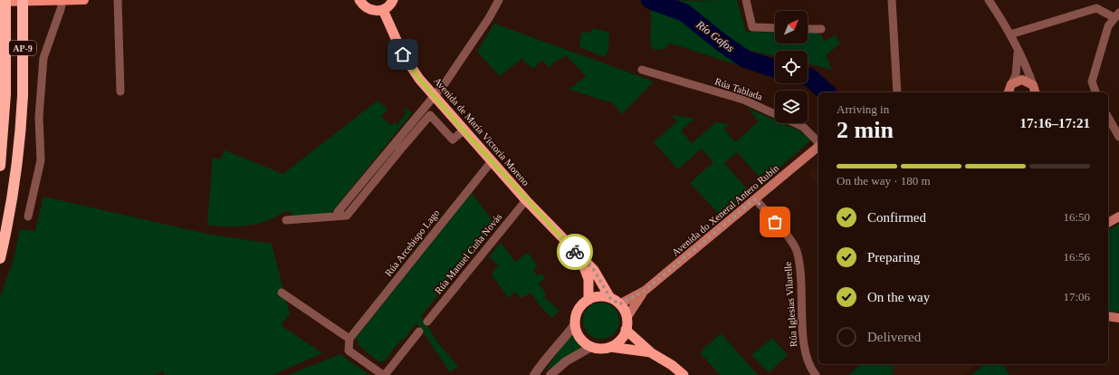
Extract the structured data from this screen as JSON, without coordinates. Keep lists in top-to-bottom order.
{
  "streets": {
    "highway": ["AP-9", "Avenida de María Victoria Moreno"],
    "main road": ["Avenida do Xeneral Antero Rubín"],
    "street": [
      "Rúa Tablada",
      "Rúa Arcebispo Lago",
      "Rúa Manuel Cuña Novás",
      "Rúa Iglesias Vilarelle"
    ]
  },
  "crossings": [
    ["Avenida de María Victoria Moreno", "Avenida do Xeneral Antero Rubín"],
    ["Avenida de María Victoria Moreno", "Rúa Arcebispo Lago"],
    ["Avenida de María Victoria Moreno", "Rúa Manuel Cuña Novás"],
    ["Avenida do Xeneral Antero Rubín", "Rúa Iglesias Vilarelle"]
  ],
  "water": ["Río Gafos"],
  "north": "top right",
  "page": {
    "heading": ["2 min", "Arriving in", "17:16–17:21"],
    "bar": "On the way · 180 m",
    "list": [
      ["Confirmed", "16:50"],
      ["Preparing", "16:56"],
      ["On the way", "17:06"],
      "Delivered"
    ]
  }
}
